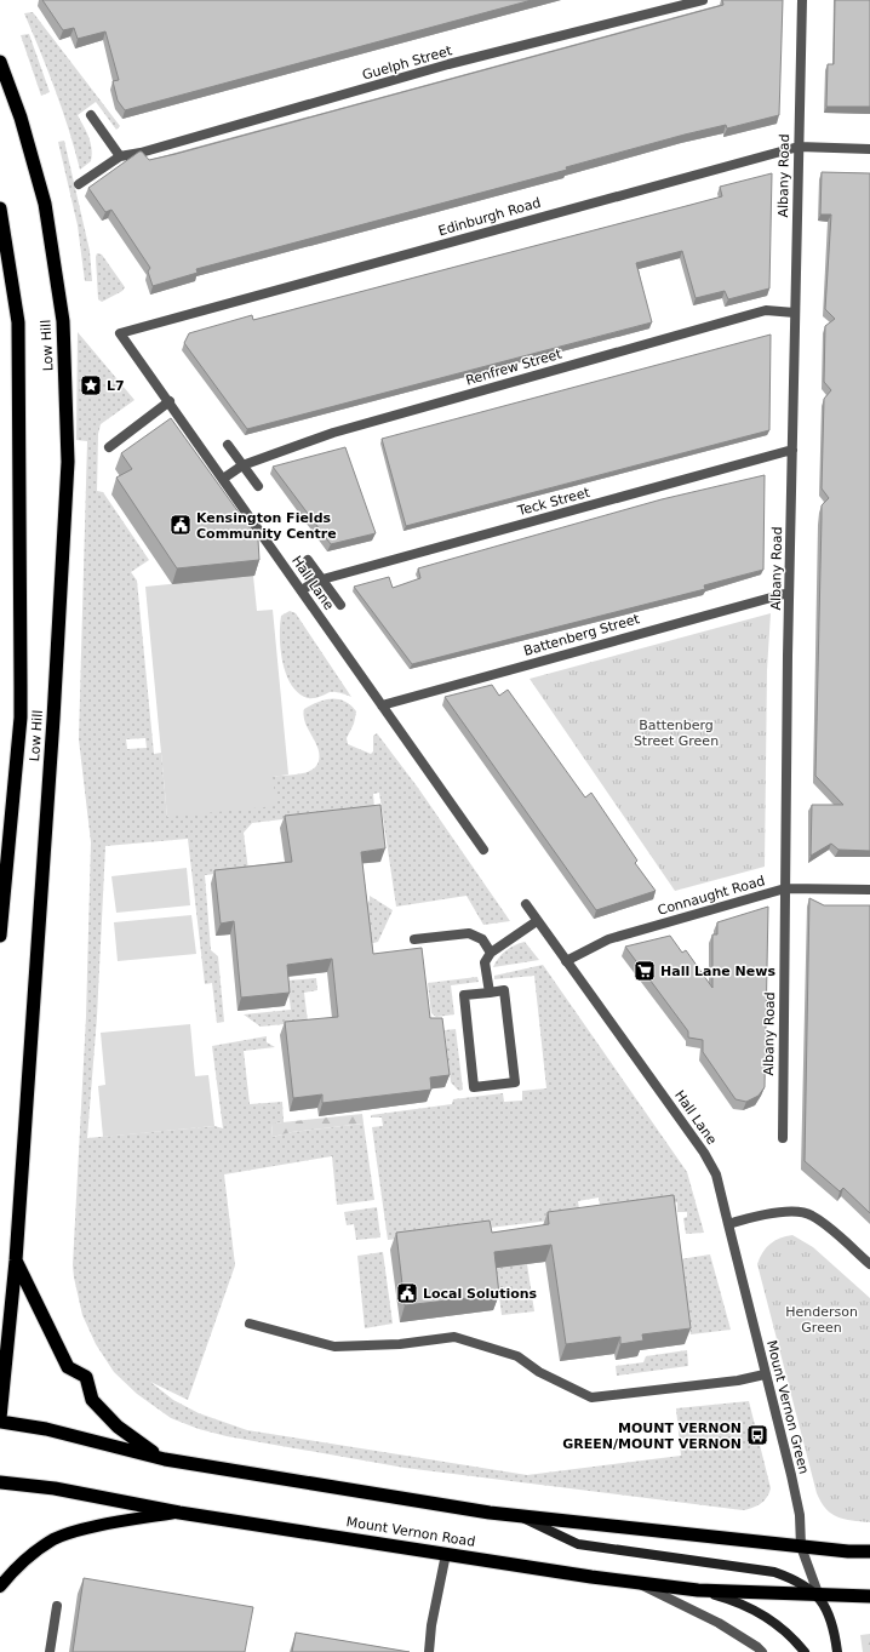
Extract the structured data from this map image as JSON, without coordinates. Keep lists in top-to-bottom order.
{
  "streets": {
    "highway": ["Low Hill", "Mount Vernon Road"],
    "street": [
      "Guelph Street",
      "Albany Road",
      "Edinburgh Road",
      "Renfrew Street",
      "Teck Street",
      "Hall Lane",
      "Battenberg Street",
      "Connaught Road",
      "Mount Vernon Green"
    ]
  },
  "crossings": [
    ["Albany Road", "Edinburgh Road"],
    ["Albany Road", "Renfrew Street"],
    ["Albany Road", "Teck Street"],
    ["Albany Road", "Battenberg Street"],
    ["Albany Road", "Connaught Road"],
    ["Edinburgh Road", "Hall Lane"],
    ["Renfrew Street", "Hall Lane"],
    ["Teck Street", "Hall Lane"],
    ["Hall Lane", "Battenberg Street"],
    ["Hall Lane", "Connaught Road"],
    ["Hall Lane", "Mount Vernon Green"],
    ["Mount Vernon Green", "Mount Vernon Road"]
  ],
  "parks": ["Battenberg Street Green", "Henderson Green"],
  "places": {
    "place": ["L7"],
    "public building": ["Kensington Fields Community Centre", "Local Solutions"],
    "supermarket": ["Hall Lane News"],
    "bus stop": ["MOUNT VERNON GREEN/MOUNT VERNON"]
  }
}
